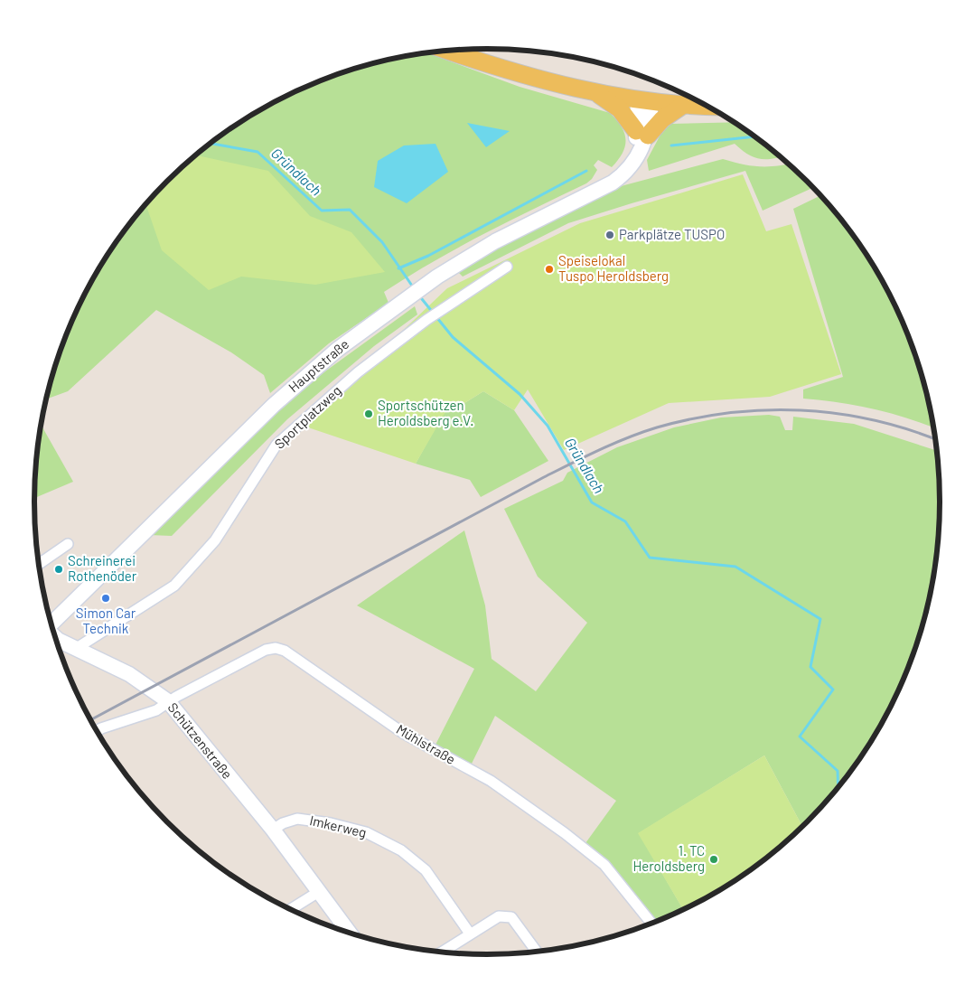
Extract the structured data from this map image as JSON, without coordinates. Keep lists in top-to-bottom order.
{
  "streets": {
    "street": [
      "Hauptstraße",
      "Sportplatzweg",
      "Schützenstraße",
      "Mühlstraße",
      "Imkerweg"
    ]
  },
  "crossings": [
    ["Sportplatzweg", "Schützenstraße"],
    ["Schützenstraße", "Mühlstraße"],
    ["Schützenstraße", "Imkerweg"]
  ],
  "water": ["Gründlach"],
  "places": [
    "Parkplätze TUSPO",
    "Speiselokal Tuspo Heroldsberg",
    "Sportschützen Heroldsberg e.V.",
    "Schreinerei Rothenöder",
    "Simon Car Technik",
    "1. TC Heroldsberg"
  ]
}
